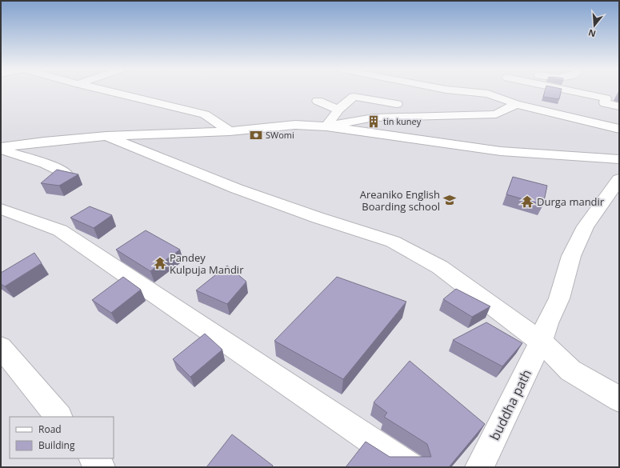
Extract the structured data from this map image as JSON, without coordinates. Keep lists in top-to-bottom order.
{
  "streets": {
    "street": ["buddha path"]
  },
  "places": {
    "building": ["tin kuney"],
    "bank": ["SWomi"],
    "school or university": ["Areaniko English Boarding school"],
    "temple": ["Durga mandir", "Pandey Kulpuja Mandir"]
  },
  "legend": ["Road", "Building"],
  "north": "bottom"
}
